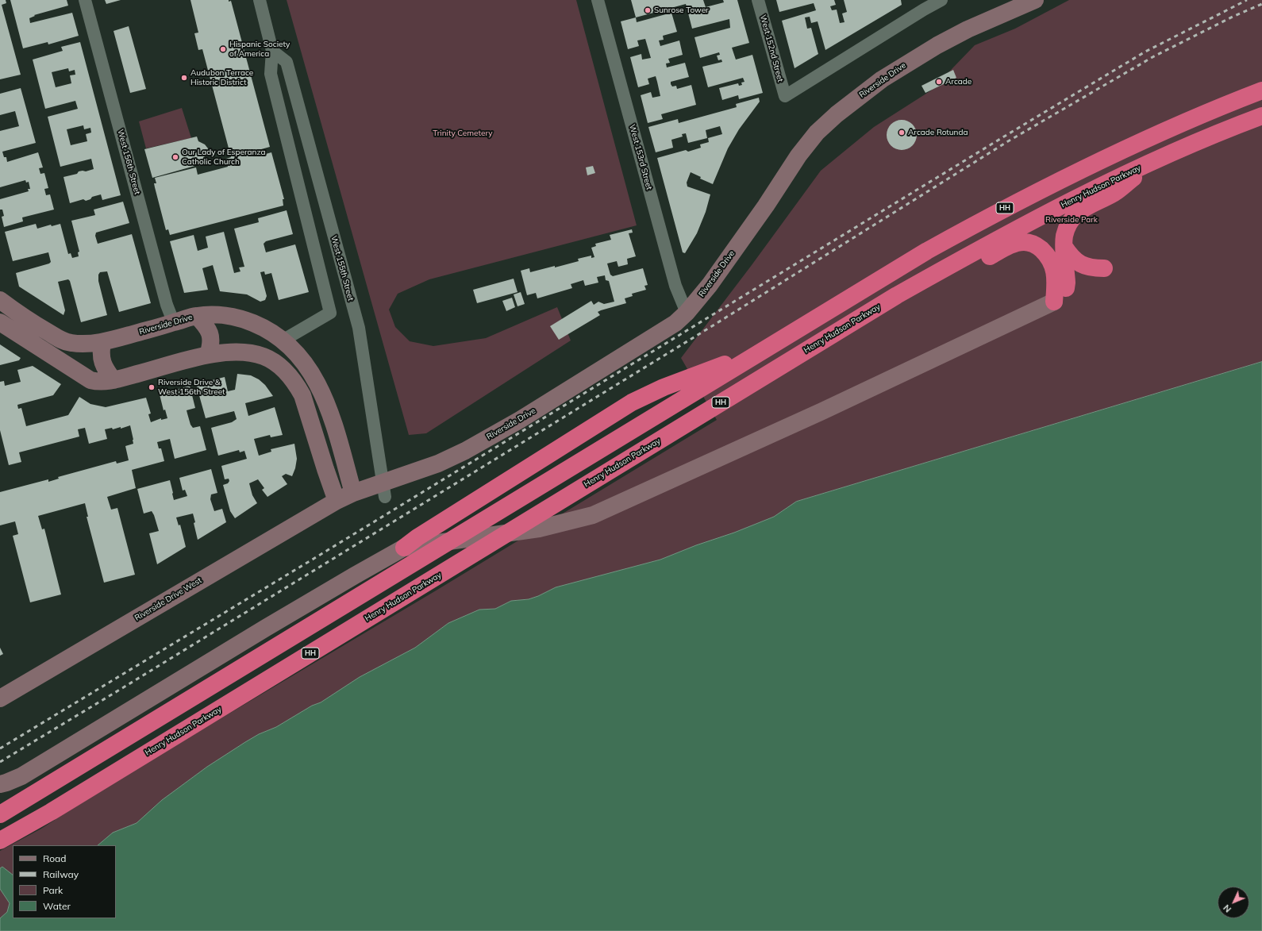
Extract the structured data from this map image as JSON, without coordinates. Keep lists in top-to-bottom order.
{
  "streets": {
    "highway": ["Henry Hudson Parkway", "HH"],
    "main road": ["Riverside Drive", "Riverside Drive West"],
    "street": [
      "West 152nd Street",
      "West 153rd Street",
      "West 156th Street",
      "West 155th Street"
    ]
  },
  "crossings": [
    ["Riverside Drive", "West 153rd Street"],
    ["Riverside Drive", "West 156th Street"],
    ["Riverside Drive", "Riverside Drive West"]
  ],
  "parks": ["Trinity Cemetery", "Riverside Park"],
  "places": [
    "Sunrose Tower",
    "Hispanic Society of America",
    "Audubon Terrace Historic District",
    "Arcade",
    "Arcade Rotunda",
    "Our Lady of Esperanza Catholic Church",
    "Riverside Drive & West 156th Street"
  ],
  "legend": [
    "Road",
    "Railway",
    "Park",
    "Water"
  ],
  "north": "bottom left"
}
